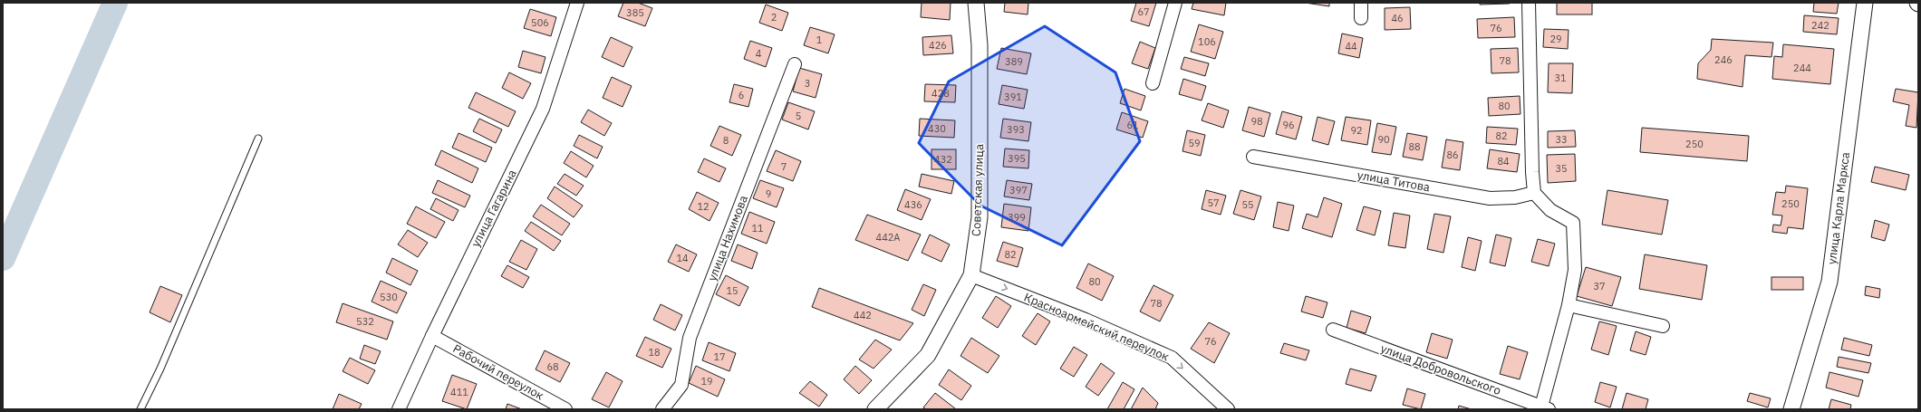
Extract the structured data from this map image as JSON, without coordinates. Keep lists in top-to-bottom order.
{
  "streets": {
    "street": [
      "улица Титова",
      "Советская улица",
      "улица Гагарина",
      "улица Карла Маркса",
      "улица Нахимова",
      "Красноармейский переулок",
      "улица Добровольского",
      "Рабочий переулок"
    ]
  },
  "crossings": [
    ["Советская улица", "Красноармейский переулок"],
    ["улица Гагарина", "Рабочий переулок"]
  ],
  "one_way": ["Красноармейский переулок"],
  "house_numbers": [
    "67",
    "385",
    "2",
    "46",
    "506",
    "242",
    "76",
    "29",
    "1",
    "106",
    "426",
    "44",
    "4",
    "246",
    "78",
    "389",
    "244",
    "31",
    "3",
    "428",
    "6",
    "391",
    "80",
    "5",
    "98",
    "61",
    "96",
    "430",
    "393",
    "92",
    "82",
    "90",
    "33",
    "8",
    "59",
    "250",
    "88",
    "86",
    "395",
    "432",
    "84",
    "7",
    "35",
    "397",
    "9",
    "57",
    "250",
    "436",
    "55",
    "12",
    "399",
    "11",
    "442А",
    "82",
    "14",
    "80",
    "37",
    "15",
    "530",
    "78",
    "442",
    "532",
    "76",
    "18",
    "17",
    "68",
    "19",
    "411"
  ]
}
